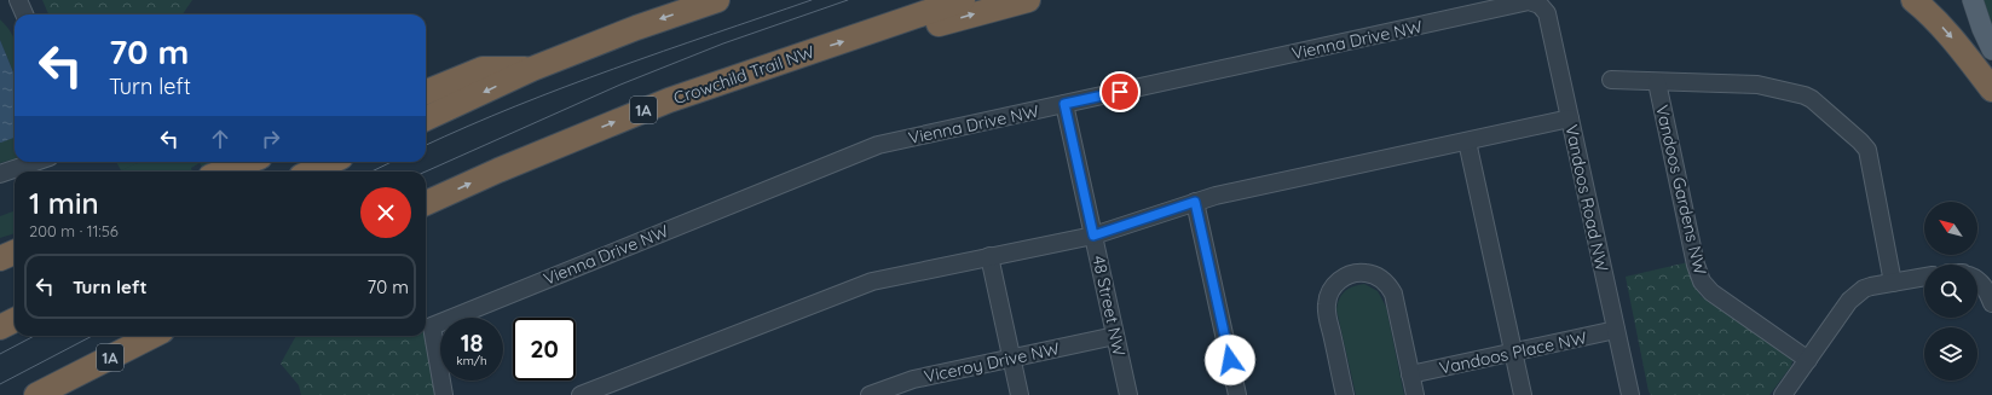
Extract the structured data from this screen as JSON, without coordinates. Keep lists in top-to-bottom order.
{
  "streets": {
    "highway": ["Crowchild Trail NW", "1A"],
    "street": [
      "Vienna Drive NW",
      "Vandoos Gardens NW",
      "Vandoos Road NW",
      "48 Street NW",
      "Vandoos Place NW",
      "Viceroy Drive NW"
    ]
  },
  "crossings": [
    ["Vienna Drive NW", "Vandoos Road NW"],
    ["Vienna Drive NW", "48 Street NW"],
    ["Vandoos Road NW", "Vandoos Place NW"],
    ["48 Street NW", "Viceroy Drive NW"]
  ],
  "north": "top left",
  "page": {
    "turn": ["70 m", "Turn left"],
    "heading": ["1 min", "200 m · 11:56"],
    "list": [
      {
        "name": "Turn left",
        "value": "70 m"
      }
    ],
    "speed": "18 km/h",
    "limit": "20"
  }
}
